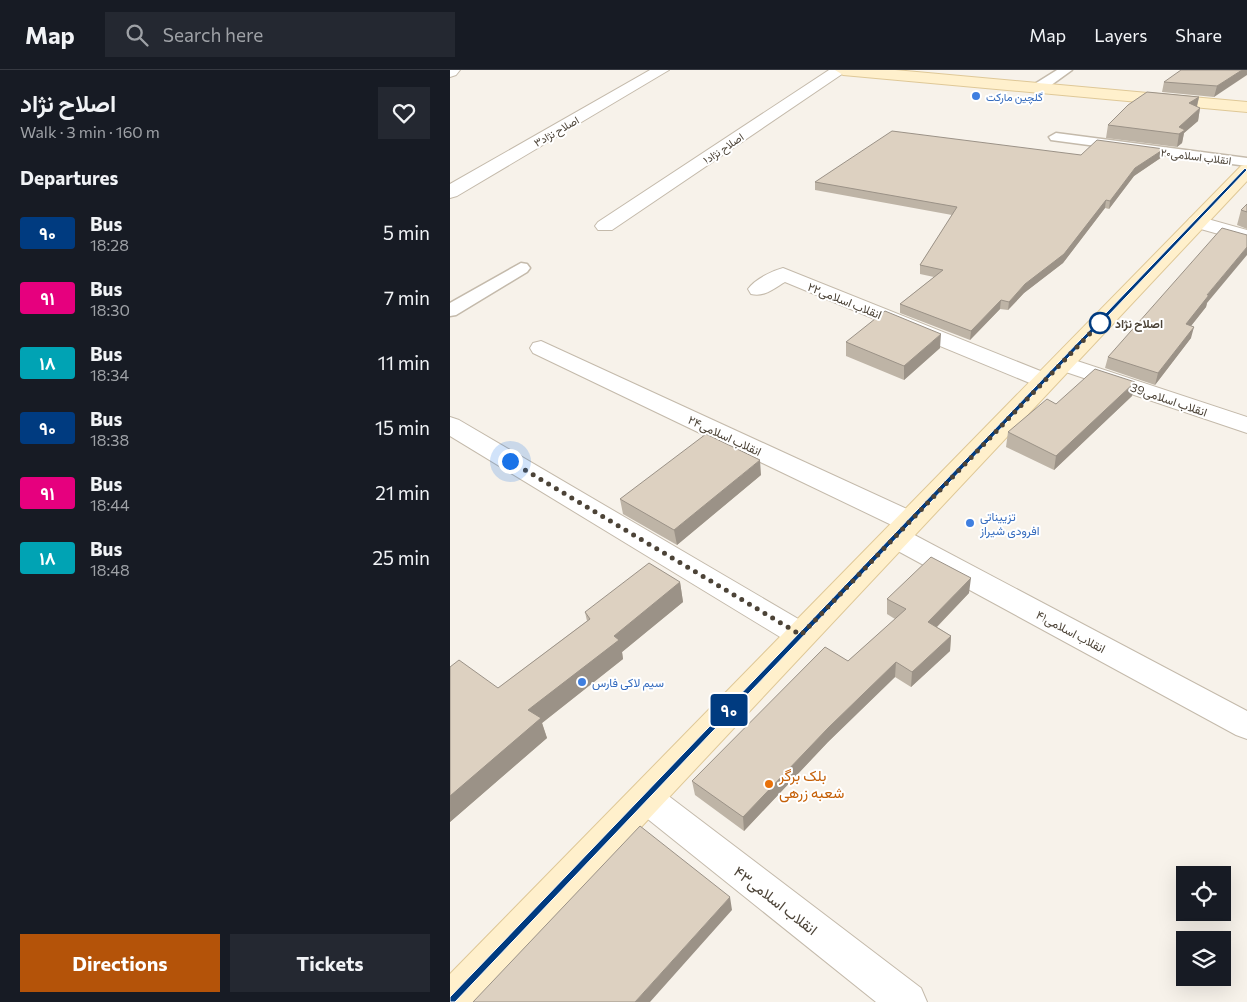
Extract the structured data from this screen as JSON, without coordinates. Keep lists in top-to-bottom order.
{
  "streets": {
    "street": [
      "اصلاح نژاد۳",
      "اصلاح نژاد۱",
      "انقلاب اسلامی۲۲",
      "39انقلاب اسلامی",
      "انقلاب اسلامی۲۴",
      "انقلاب اسلامی۴۱",
      "انقلاب اسلامی۴۳"
    ],
    "lane": ["انقلاب اسلامی۲۰"]
  },
  "crossings": [
    ["انقلاب اسلامی۲۲", "39انقلاب اسلامی"],
    ["انقلاب اسلامی۲۴", "انقلاب اسلامی۴۱"]
  ],
  "places": [
    "گلچین مارکت",
    "اصلاح نژاد",
    "تزییناتی افرودی شیراز",
    "سیم لاکی فارس",
    "بلک برگر شعبه زرهی"
  ],
  "lines": ["bus line ۹۰"],
  "page": {
    "header": "Map",
    "search": "Search here",
    "nav": ["Map", "Layers", "Share"],
    "heading": [
      ["اصلاح نژاد", "Walk · 3 min · 160 m"],
      "Departures"
    ],
    "on_map": "۹۰",
    "list": [
      {
        "mark": "۹۰",
        "name": "Bus",
        "note": "18:28",
        "value": "5 min"
      },
      {
        "mark": "۹۱",
        "name": "Bus",
        "note": "18:30",
        "value": "7 min"
      },
      {
        "mark": "۱۸",
        "name": "Bus",
        "note": "18:34",
        "value": "11 min"
      },
      {
        "mark": "۹۰",
        "name": "Bus",
        "note": "18:38",
        "value": "15 min"
      },
      {
        "mark": "۹۱",
        "name": "Bus",
        "note": "18:44",
        "value": "21 min"
      },
      {
        "mark": "۱۸",
        "name": "Bus",
        "note": "18:48",
        "value": "25 min"
      }
    ],
    "buttons": ["Directions", "Tickets"]
  }
}
